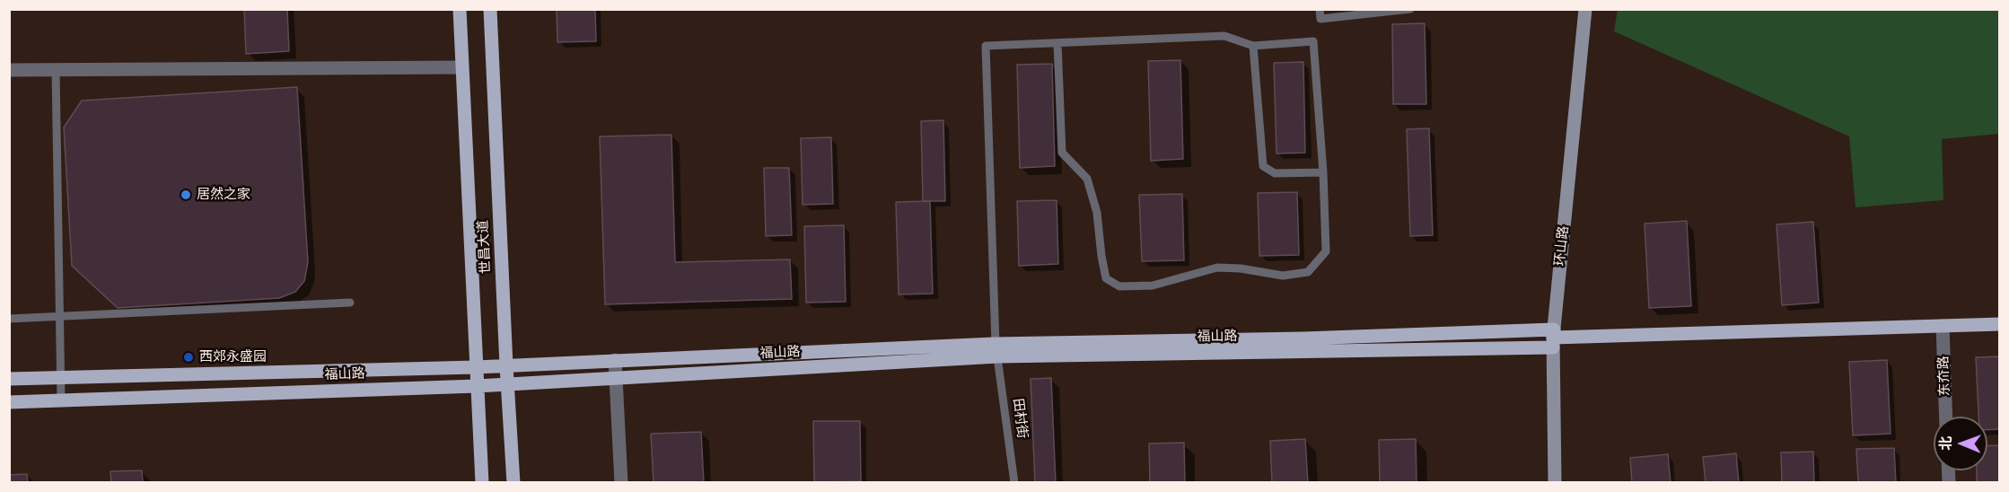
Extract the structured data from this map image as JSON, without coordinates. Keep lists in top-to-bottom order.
{
  "streets": {
    "main road": ["环山路", "世昌大道", "福山路"],
    "street": ["东夼路"],
    "lane": ["田村街"]
  },
  "crossings": [
    ["世昌大道", "福山路"],
    ["福山路", "田村街"]
  ],
  "places": ["居然之家", "西郊永盛园"],
  "north": "left"
}
